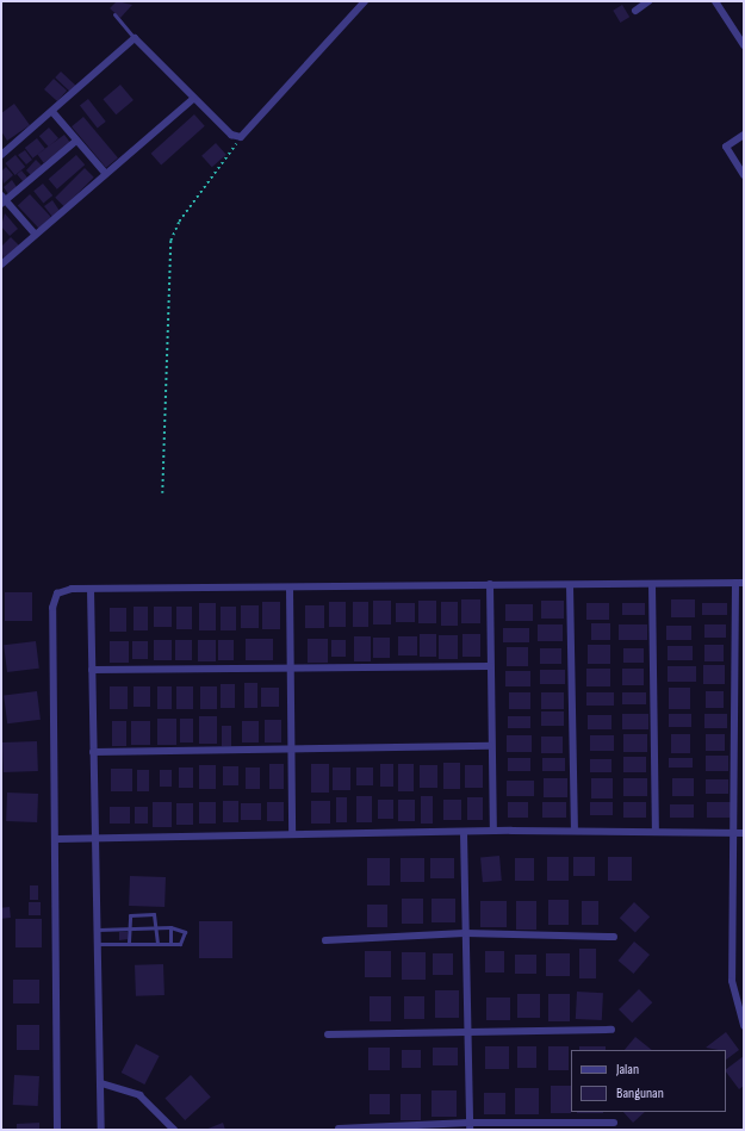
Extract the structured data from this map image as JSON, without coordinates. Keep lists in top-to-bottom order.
{
  "legend": ["Jalan", "Bangunan"]
}
